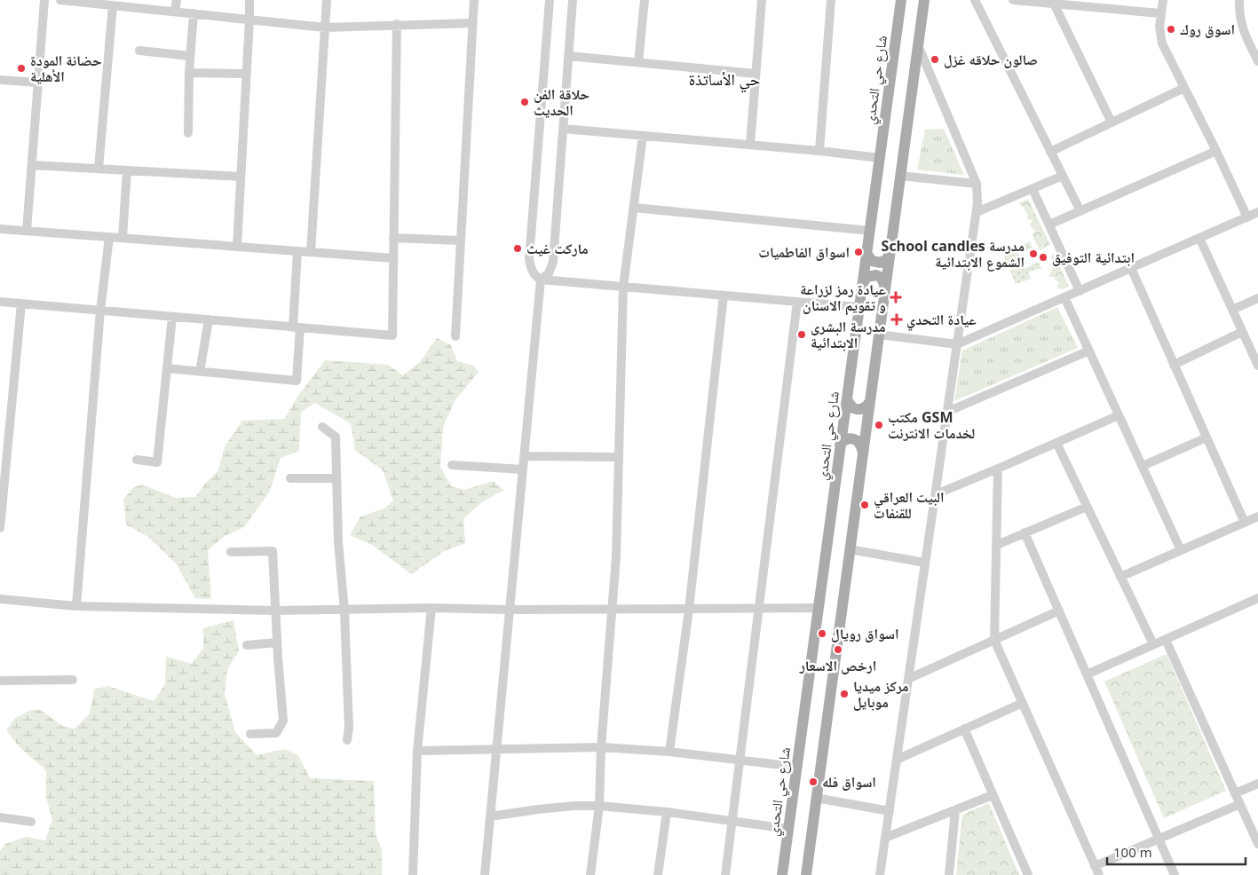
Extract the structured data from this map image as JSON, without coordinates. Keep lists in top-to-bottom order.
{
  "streets": {
    "main road": ["شارع حي التحدي"]
  },
  "districts": ["حي الأساتذة"],
  "places": {
    "other": [
      "اسوق روك",
      "صالون حلاقه غزل",
      "حضانة المودة الأهلية",
      "حلاقة الفن الحديث",
      "ماركت غيث",
      "اسواق الفاطميات",
      "School candles مدرسة الشموع الابتدائية",
      "ابتدائية التوفيق",
      "مدرسة البشرى الابتدائية",
      "مكتب GSM لخدمات الانترنت",
      "البيت العراقي للقنفات",
      "اسواق رويال",
      "ارخص الاسعار",
      "مركز ميديا موبايل",
      "اسواق فله"
    ],
    "health": ["عيادة رمز لزراعة و تقويم الاسنان", "عيادة التحدي"]
  },
  "scale_bar": "100 m"
}
